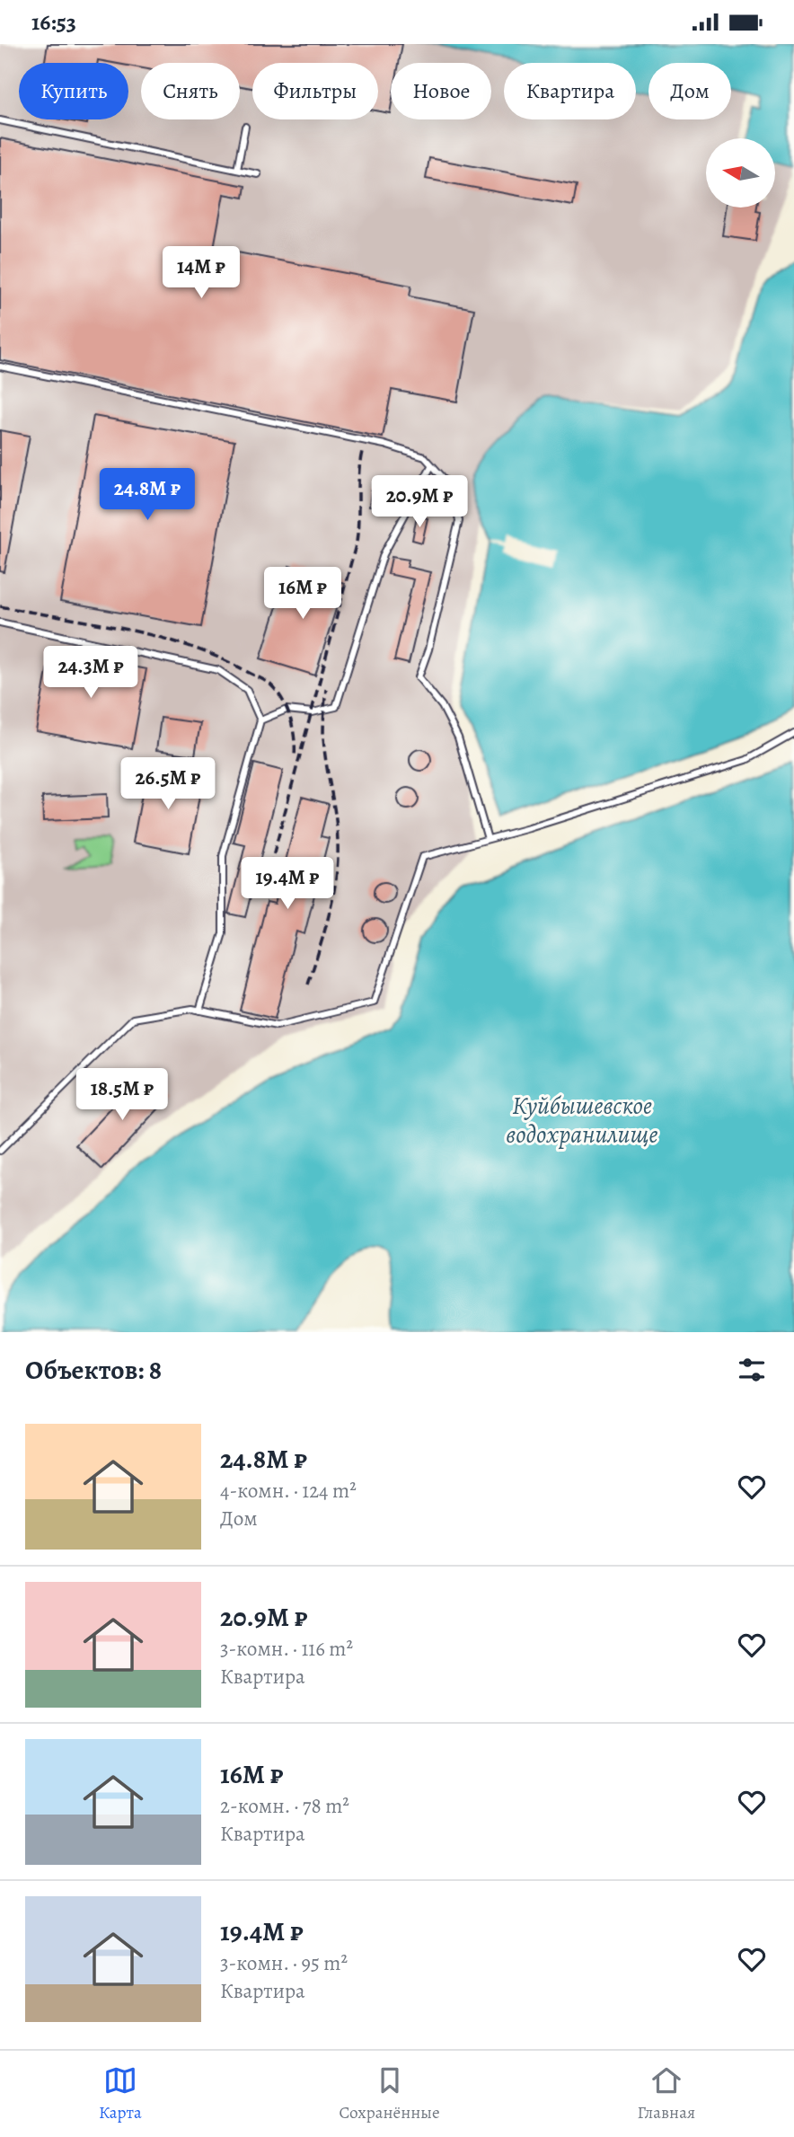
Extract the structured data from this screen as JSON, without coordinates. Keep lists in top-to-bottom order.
{
  "water": ["Куйбышевское водохранилище"],
  "north": "left",
  "page": {
    "status": "16:53",
    "chip": [
      "Купить",
      "Снять",
      "Фильтры",
      "Новое",
      "Квартира",
      "Дом"
    ],
    "price": [
      "14M ₽",
      "24.8M ₽",
      "20.9M ₽",
      "16M ₽",
      "24.3M ₽",
      "26.5M ₽",
      "19.4M ₽",
      "18.5M ₽"
    ],
    "heading": "Объектов: 8",
    "list": [
      {
        "name": "24.8M ₽",
        "note": "4-комн. · 124 m² · Дом"
      },
      {
        "name": "20.9M ₽",
        "note": "3-комн. · 116 m² · Квартира"
      },
      {
        "name": "16M ₽",
        "note": "2-комн. · 78 m² · Квартира"
      },
      {
        "name": "19.4M ₽",
        "note": "3-комн. · 95 m² · Квартира"
      }
    ],
    "tabs": ["Карта", "Сохранённые", "Главная"]
  }
}
